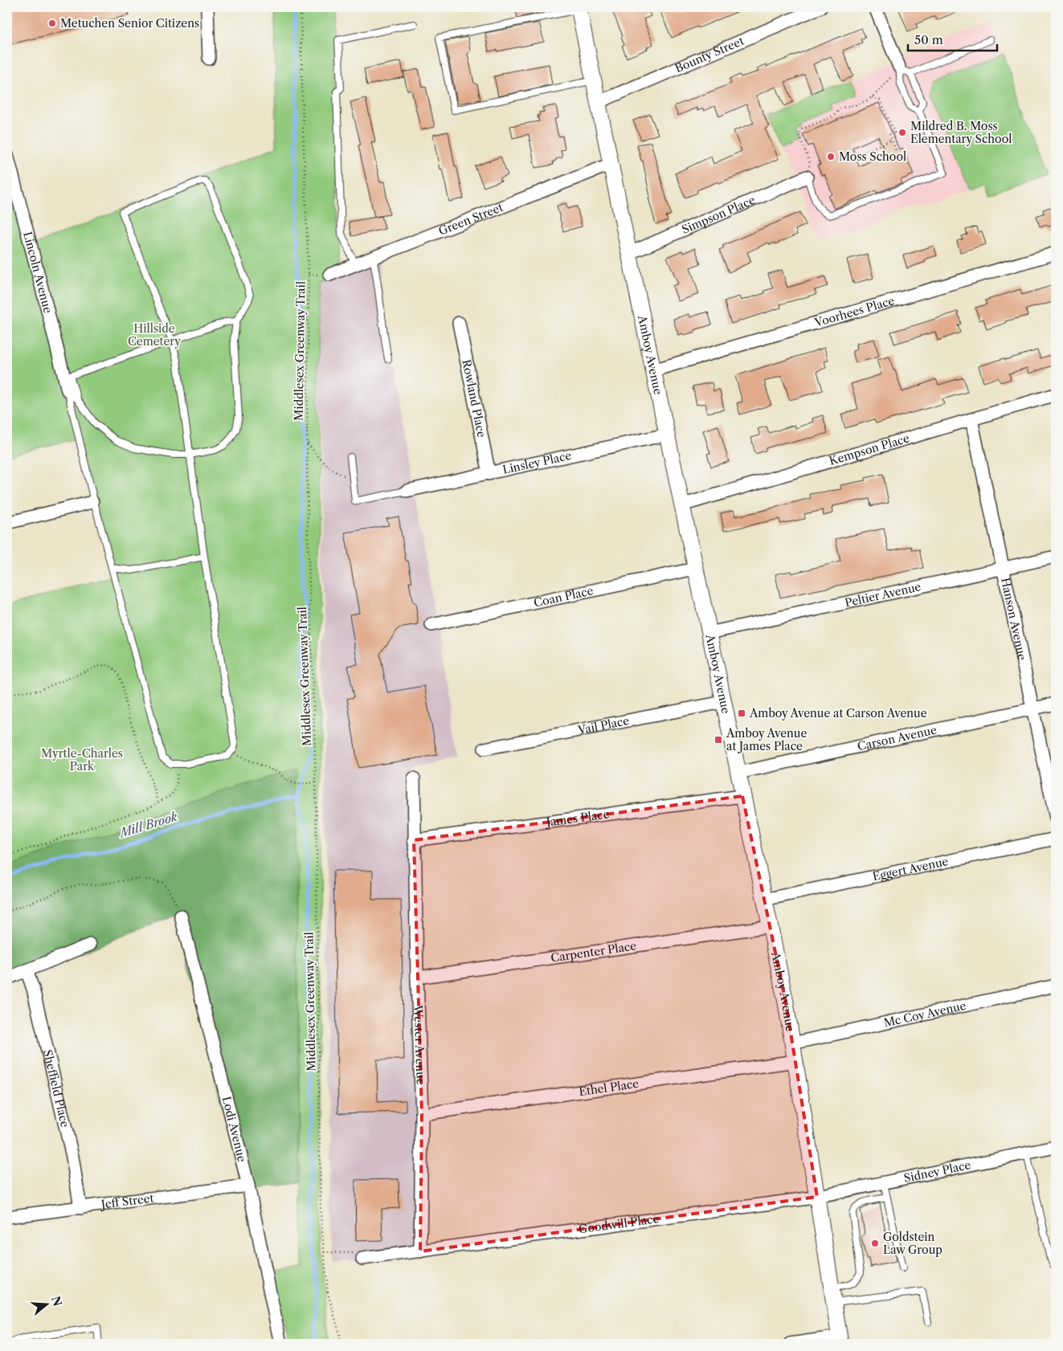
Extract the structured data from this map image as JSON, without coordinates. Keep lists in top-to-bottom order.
{
  "streets": {
    "street": [
      "Bounty Street",
      "Simpson Place",
      "Green Street",
      "Lincoln Avenue",
      "Voorhees Place",
      "Amboy Avenue",
      "Rowland Place",
      "Kempson Place",
      "Linsley Place",
      "Peltier Avenue",
      "Coan Place",
      "Hanson Avenue",
      "Vail Place",
      "Carson Avenue",
      "James Place",
      "Eggert Avenue",
      "Carpenter Place",
      "Mc Coy Avenue",
      "Wester Avenue",
      "Ethel Place",
      "Sheffield Place",
      "Lodi Avenue",
      "Sidney Place",
      "Jeff Street",
      "Goodwill Place"
    ],
    "path": ["Middlesex Greenway Trail"]
  },
  "crossings": [
    ["Bounty Street", "Amboy Avenue"],
    ["Simpson Place", "Amboy Avenue"],
    ["Green Street", "Amboy Avenue"],
    ["Voorhees Place", "Amboy Avenue"],
    ["Amboy Avenue", "Kempson Place"],
    ["Amboy Avenue", "Linsley Place"],
    ["Amboy Avenue", "Peltier Avenue"],
    ["Amboy Avenue", "Coan Place"],
    ["Amboy Avenue", "Vail Place"],
    ["Amboy Avenue", "Carson Avenue"],
    ["Amboy Avenue", "James Place"],
    ["Amboy Avenue", "Eggert Avenue"],
    ["Amboy Avenue", "Carpenter Place"],
    ["Amboy Avenue", "Mc Coy Avenue"],
    ["Amboy Avenue", "Ethel Place"],
    ["Amboy Avenue", "Sidney Place"],
    ["Amboy Avenue", "Goodwill Place"],
    ["Rowland Place", "Linsley Place"],
    ["Kempson Place", "Hanson Avenue"],
    ["Peltier Avenue", "Hanson Avenue"],
    ["Hanson Avenue", "Carson Avenue"],
    ["James Place", "Wester Avenue"],
    ["Carpenter Place", "Wester Avenue"],
    ["Wester Avenue", "Ethel Place"],
    ["Wester Avenue", "Goodwill Place"],
    ["Sheffield Place", "Jeff Street"],
    ["Lodi Avenue", "Jeff Street"],
    ["Sidney Place", "Goodwill Place"]
  ],
  "water": ["Mill Brook"],
  "parks": ["Hillside Cemetery", "Myrtle-Charles Park"],
  "places": {
    "other": [
      "Metuchen Senior Citizens",
      "Mildred B. Moss Elementary School",
      "Moss School",
      "Goldstein Law Group"
    ],
    "transit": ["Amboy Avenue at Carson Avenue", "Amboy Avenue at James Place"]
  },
  "scale_bar": "50 m",
  "north": "right"
}
